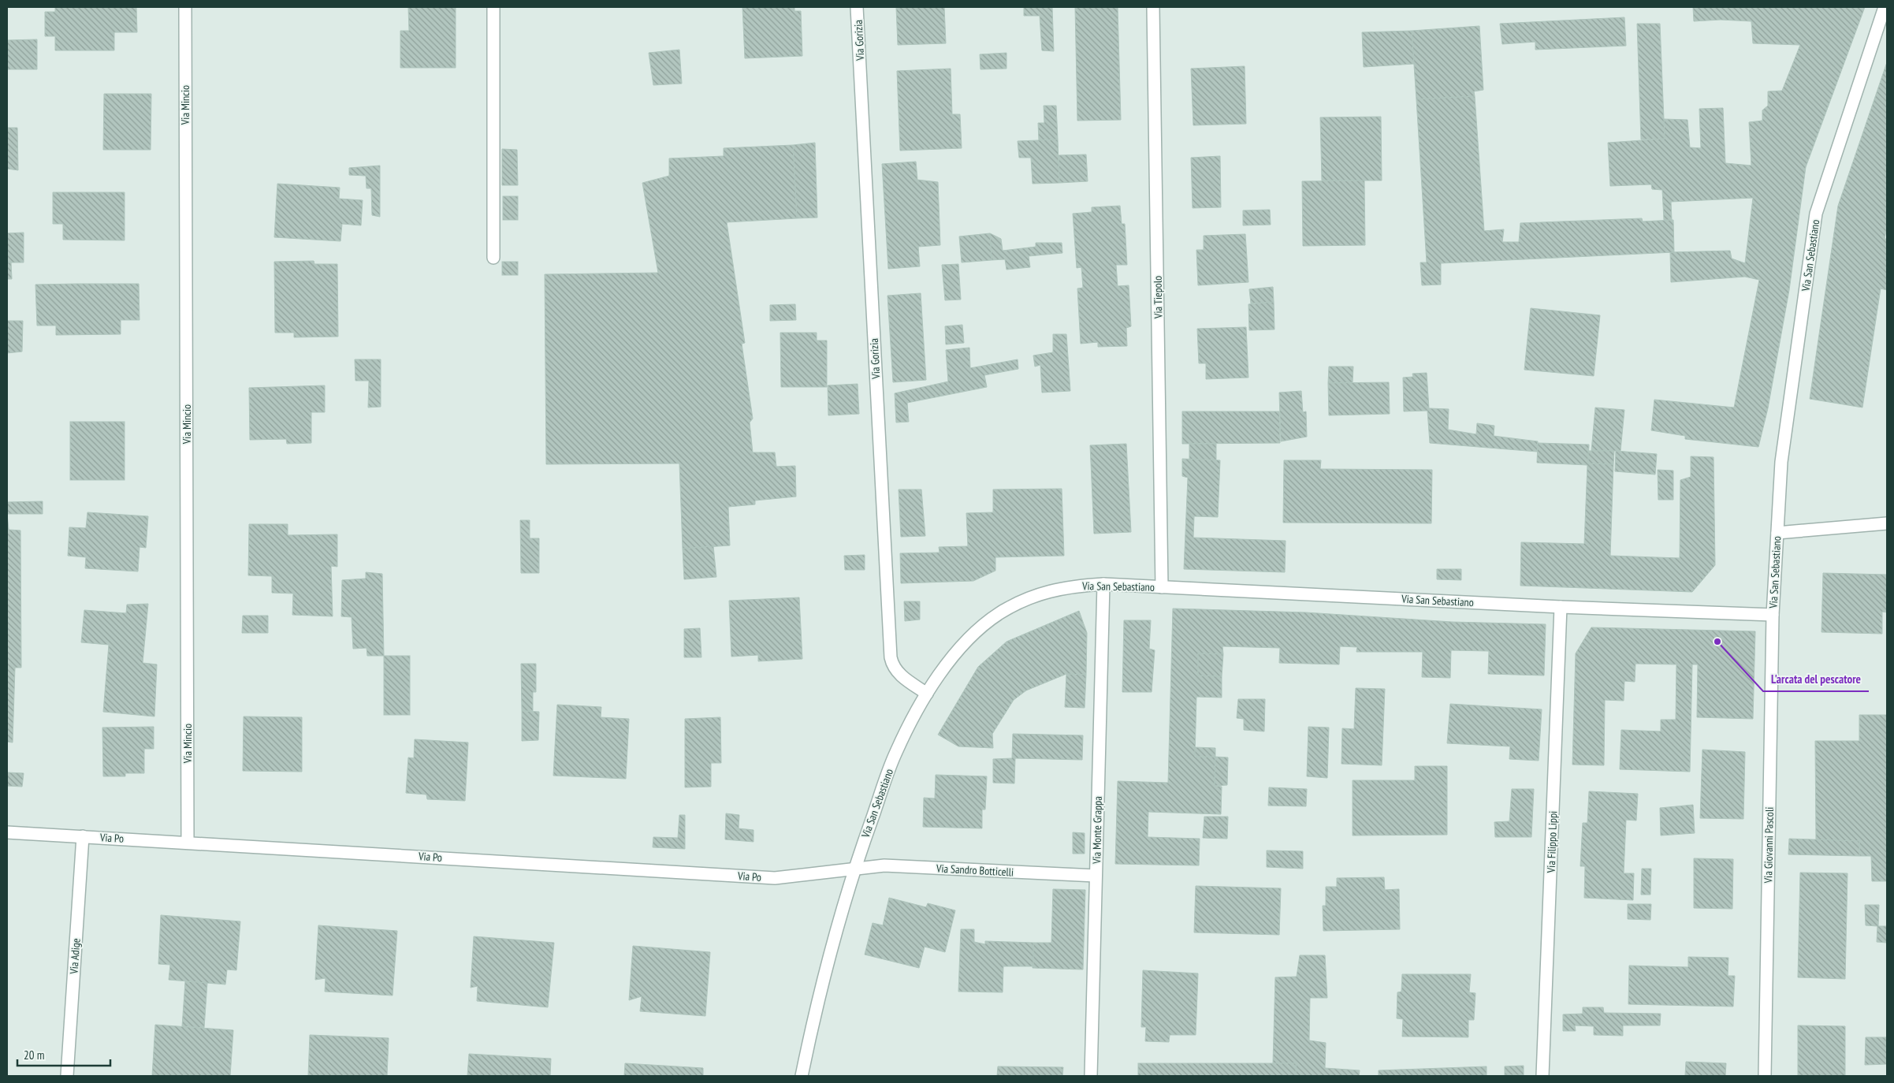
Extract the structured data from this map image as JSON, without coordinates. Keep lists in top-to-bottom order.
{
  "streets": {
    "street": [
      "Via Gorizia",
      "Via Mincio",
      "Via San Sebastiano",
      "Via Tiepolo",
      "Via Monte Grappa",
      "Via Po",
      "Via Filippo Lippi",
      "Via Giovanni Pascoli",
      "Via Sandro Botticelli",
      "Via Adige"
    ]
  },
  "crossings": [
    ["Via Gorizia", "Via San Sebastiano"],
    ["Via Mincio", "Via Po"],
    ["Via San Sebastiano", "Via Tiepolo"],
    ["Via San Sebastiano", "Via Monte Grappa"],
    ["Via San Sebastiano", "Via Po"],
    ["Via San Sebastiano", "Via Filippo Lippi"],
    ["Via San Sebastiano", "Via Giovanni Pascoli"],
    ["Via San Sebastiano", "Via Sandro Botticelli"],
    ["Via Monte Grappa", "Via Sandro Botticelli"],
    ["Via Po", "Via Sandro Botticelli"],
    ["Via Po", "Via Adige"]
  ],
  "places": ["L'arcata del pescatore"],
  "scale_bar": "20 m"
}
